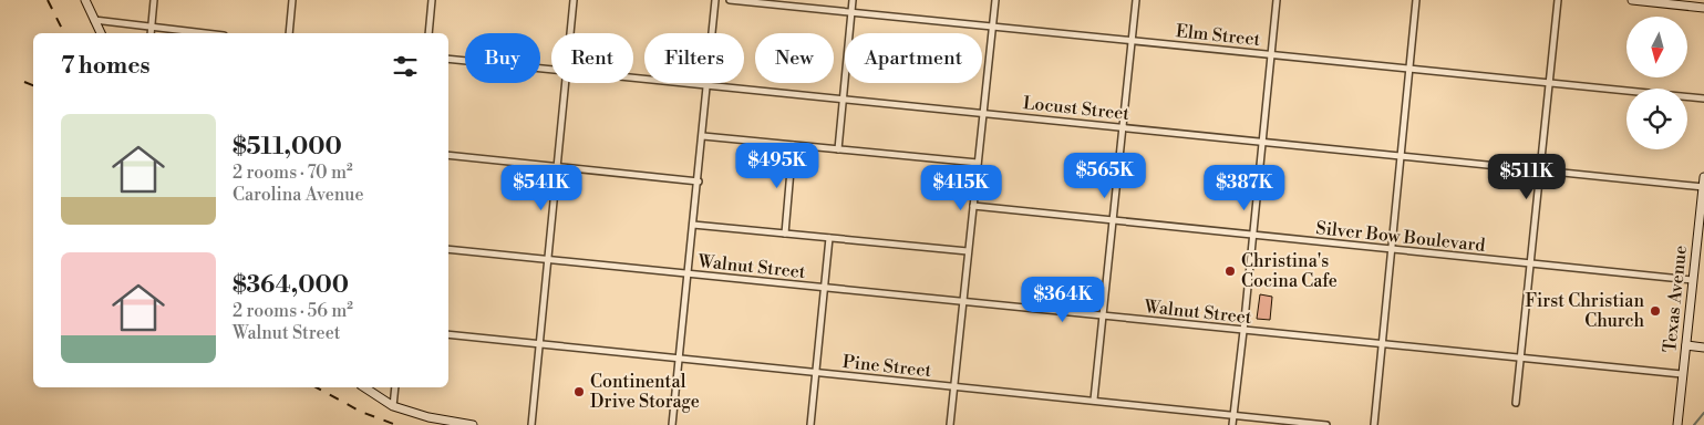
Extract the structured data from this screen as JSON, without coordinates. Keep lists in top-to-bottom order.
{
  "streets": {
    "street": [
      "Elm Street",
      "Locust Street",
      "Silver Bow Boulevard",
      "Walnut Street",
      "Texas Avenue",
      "Pine Street"
    ]
  },
  "crossings": [
    ["Locust Street", "Texas Avenue"],
    ["Silver Bow Boulevard", "Texas Avenue"],
    ["Walnut Street", "Texas Avenue"]
  ],
  "places": ["Christina's Cocina Cafe", "First Christian Church", "Continental Drive Storage"],
  "north": "bottom",
  "page": {
    "chip": [
      "Buy",
      "Rent",
      "Filters",
      "New",
      "Apartment"
    ],
    "heading": "7 homes",
    "list": [
      {
        "name": "$511,000",
        "note": "2 rooms · 70 m² · Carolina Avenue"
      },
      {
        "name": "$364,000",
        "note": "2 rooms · 56 m² · Walnut Street"
      }
    ],
    "price": [
      "$495K",
      "$565K",
      "$511K",
      "$541K",
      "$415K",
      "$387K",
      "$364K"
    ]
  }
}
